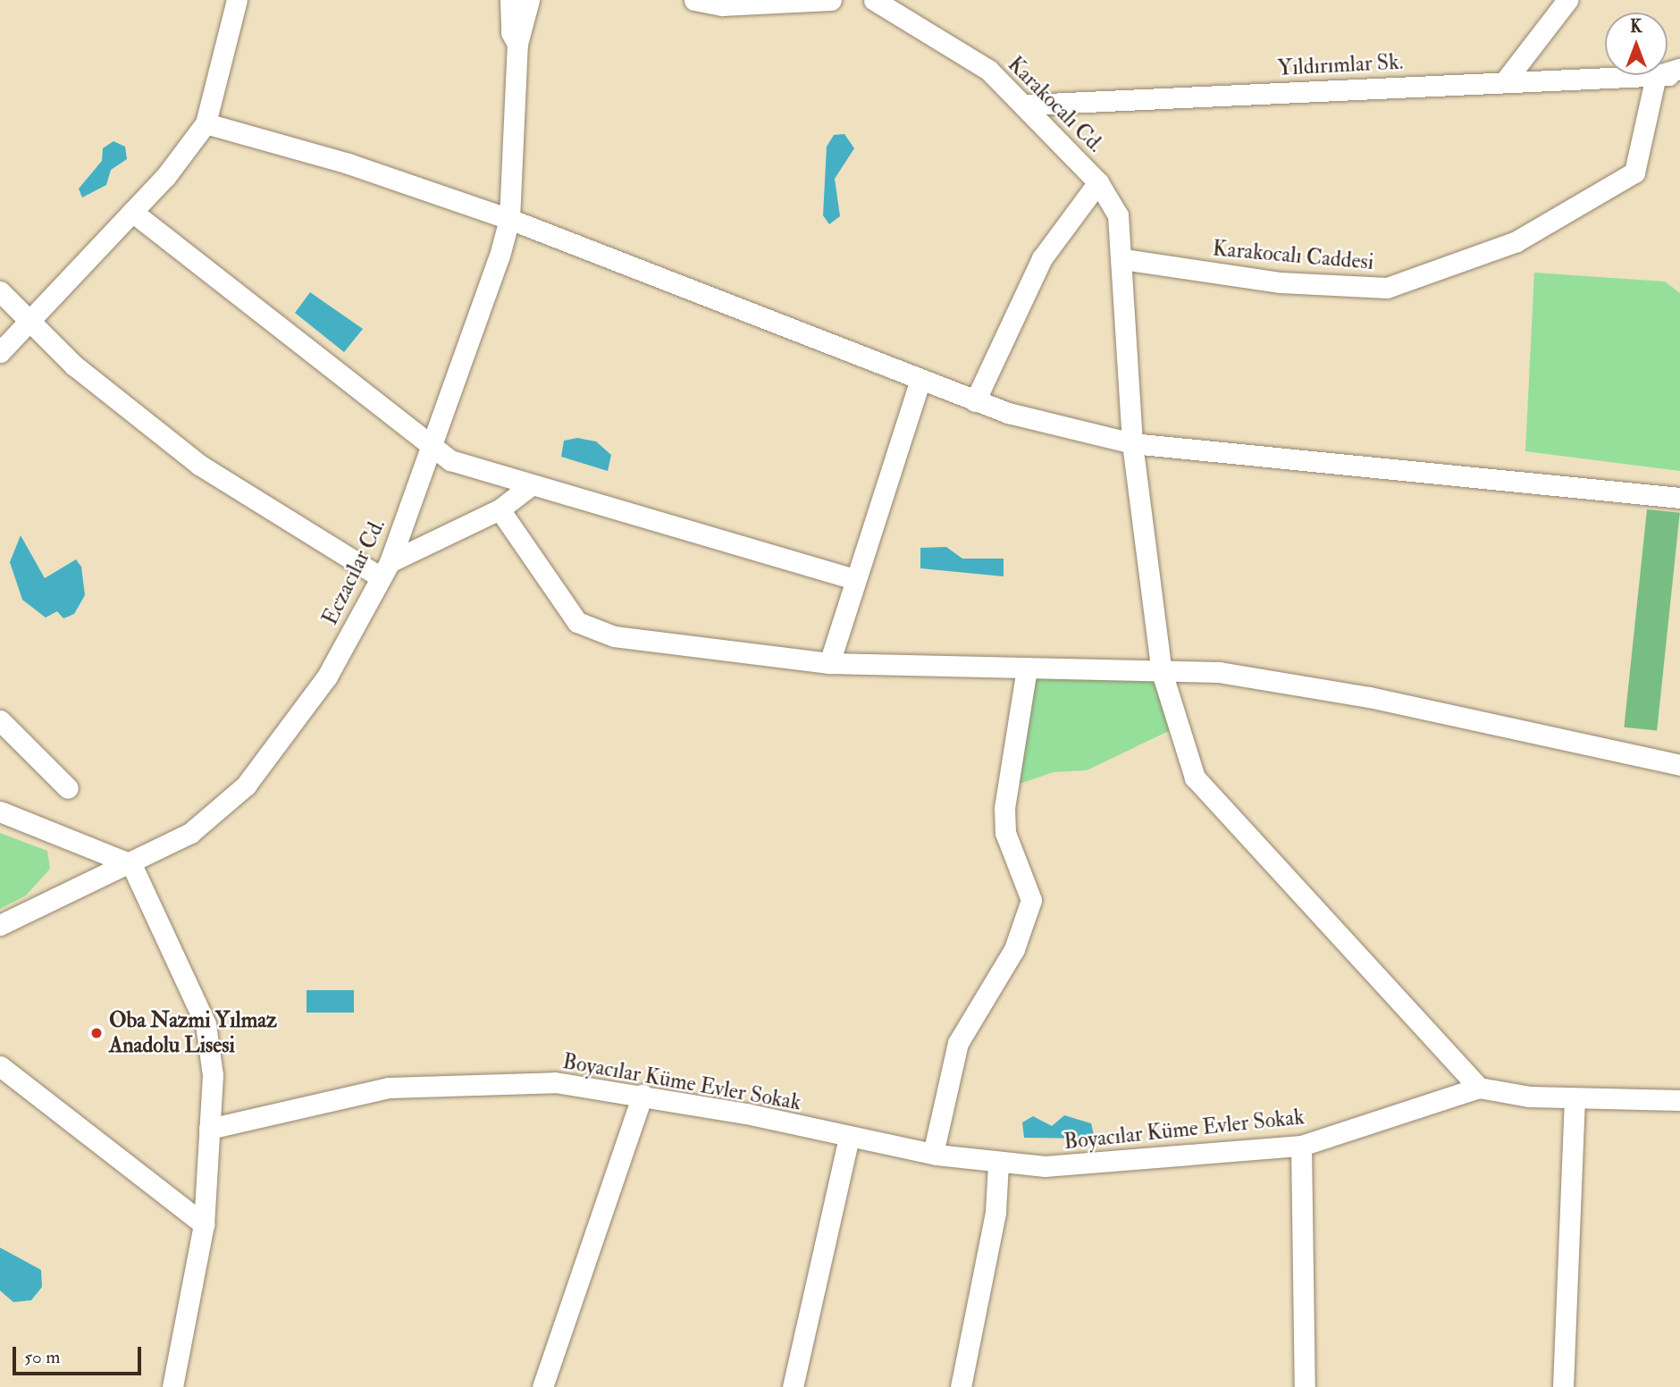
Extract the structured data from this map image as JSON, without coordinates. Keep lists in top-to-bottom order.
{
  "streets": {
    "street": [
      "Yıldırımlar Sk.",
      "Karakocalı Cd.",
      "Karakocalı Caddesi",
      "Eczacılar Cd.",
      "Boyacılar Küme Evler Sokak"
    ]
  },
  "crossings": [
    ["Yıldırımlar Sk.", "Karakocalı Cd."],
    ["Yıldırımlar Sk.", "Karakocalı Caddesi"],
    ["Karakocalı Cd.", "Karakocalı Caddesi"],
    ["Karakocalı Cd.", "Boyacılar Küme Evler Sokak"]
  ],
  "places": ["Oba Nazmi Yılmaz Anadolu Lisesi"],
  "scale_bar": "50 m",
  "north": "top"
}
